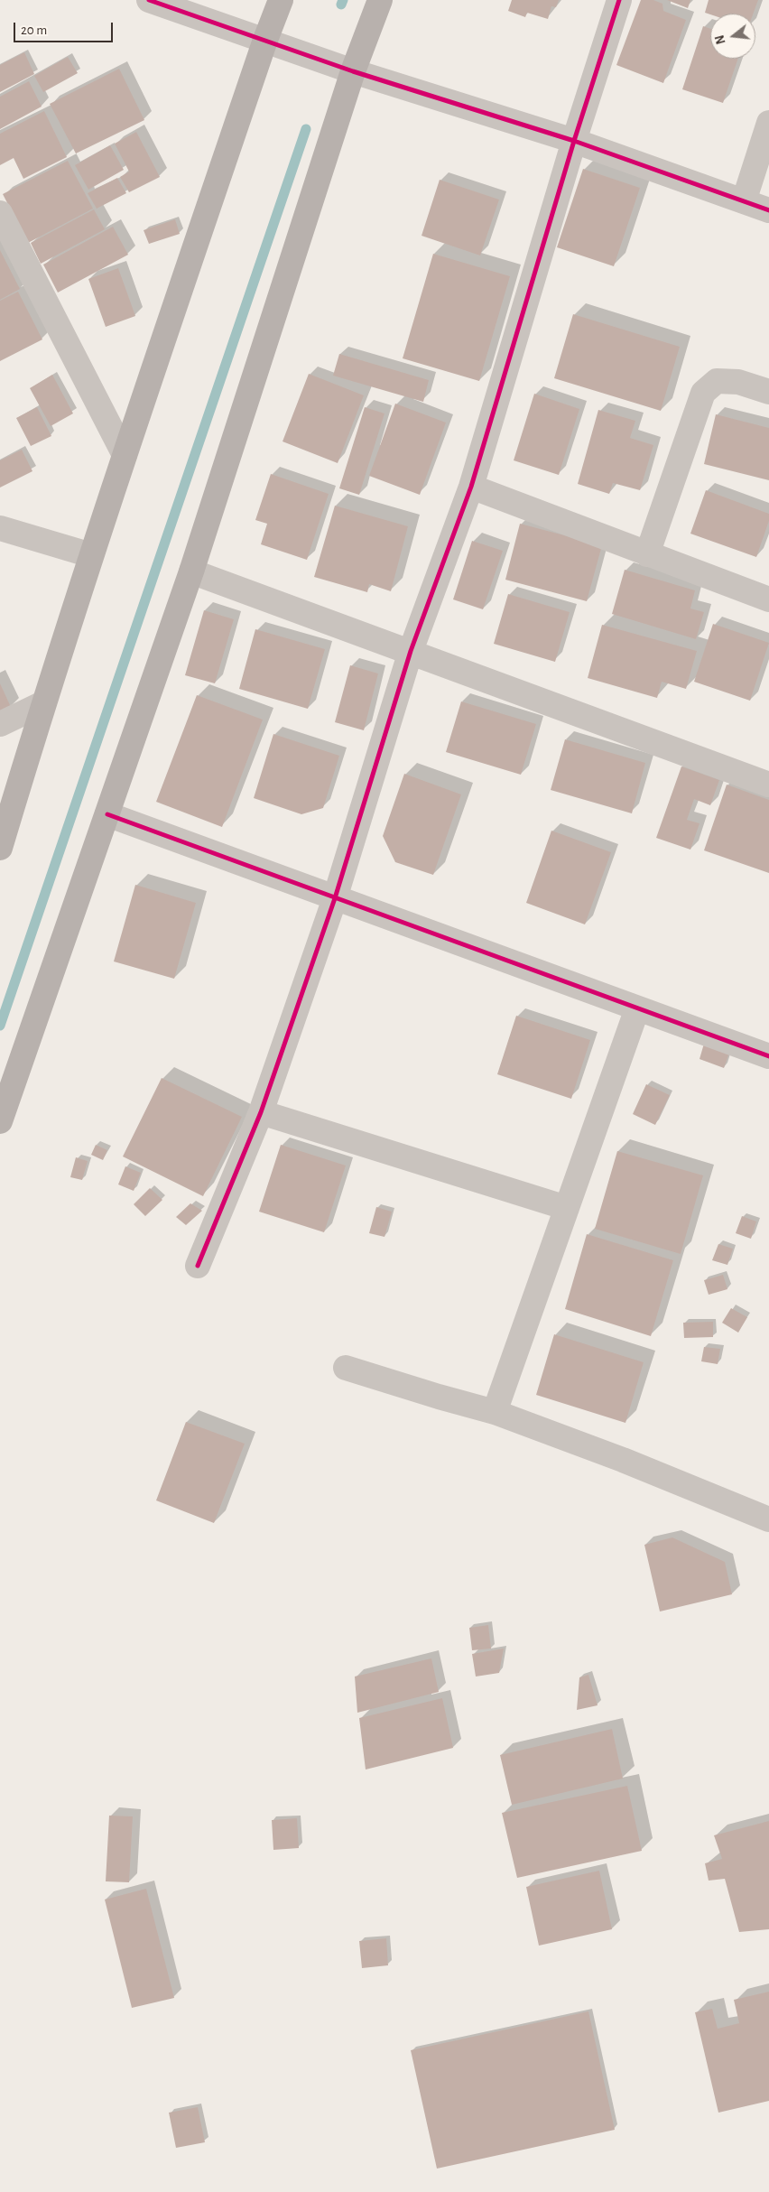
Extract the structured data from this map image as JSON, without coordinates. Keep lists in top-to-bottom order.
{
  "scale_bar": "20 m",
  "north": "left"
}
